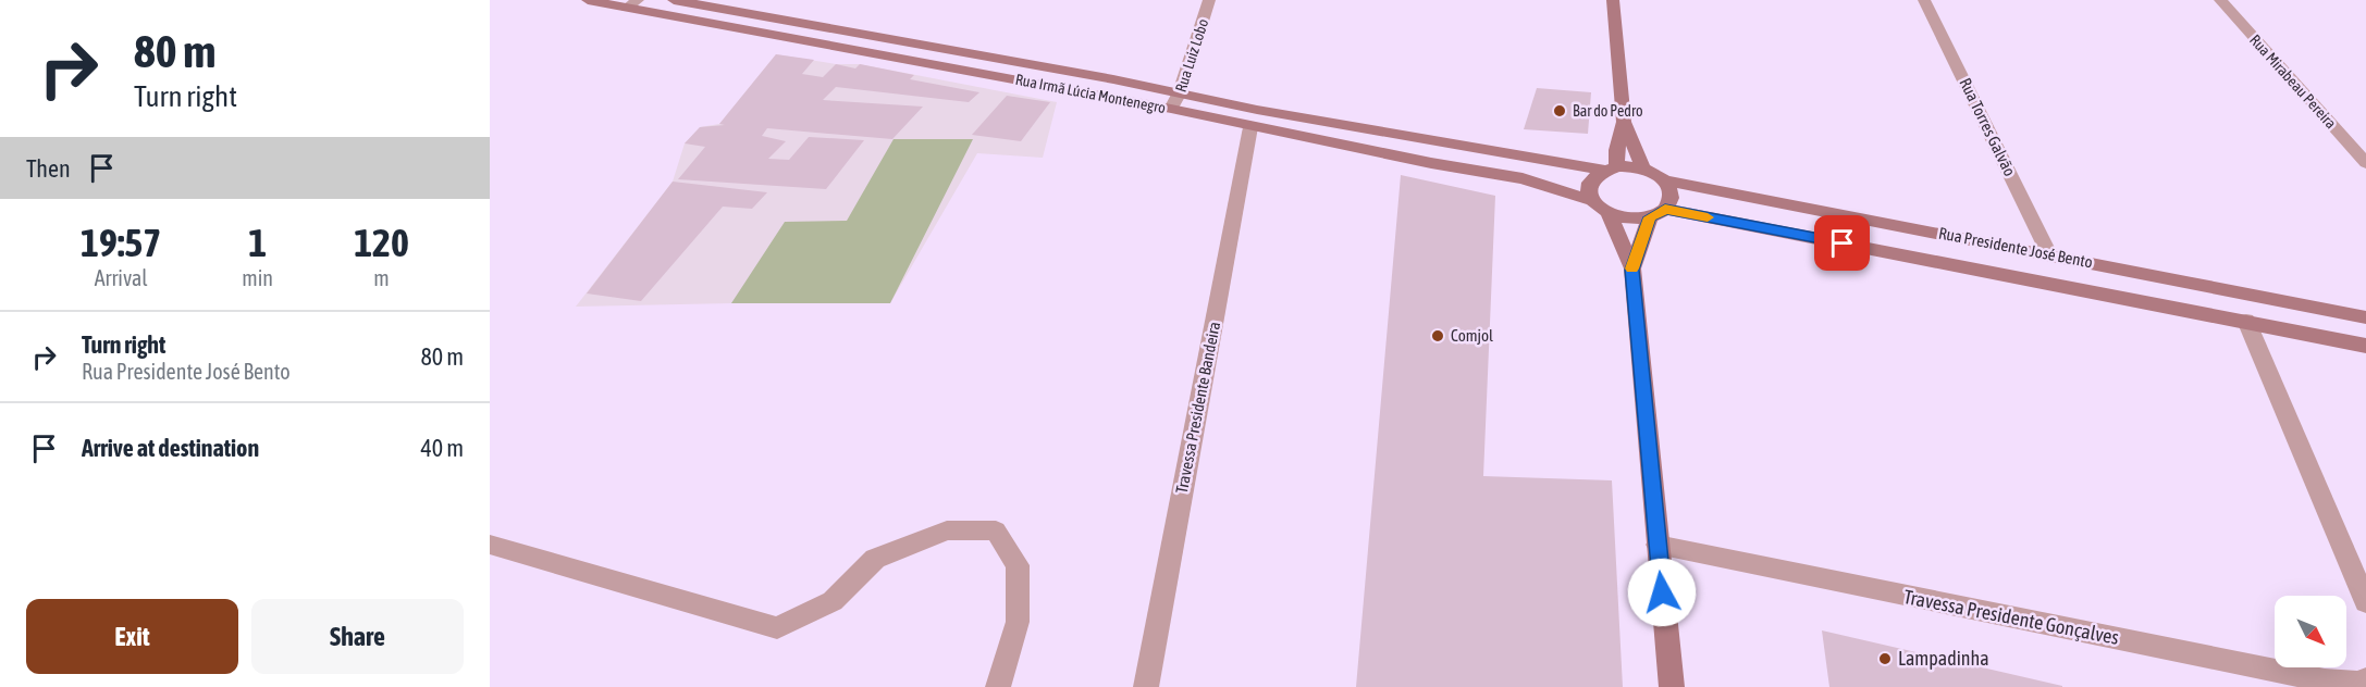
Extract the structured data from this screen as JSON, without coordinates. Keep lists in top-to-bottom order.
{
  "streets": {
    "street": [
      "Rua Luiz Lobo",
      "Rua Mirabeau Pereira",
      "Rua Irmã Lúcia Montenegro",
      "Rua Torres Galvão",
      "Rua Presidente José Bento",
      "Travessa Presidente Bandeira",
      "Travessa Presidente Gonçalves"
    ]
  },
  "crossings": [
    ["Rua Luiz Lobo", "Rua Irmã Lúcia Montenegro"],
    ["Rua Irmã Lúcia Montenegro", "Rua Presidente José Bento"],
    ["Rua Irmã Lúcia Montenegro", "Travessa Presidente Bandeira"],
    ["Rua Torres Galvão", "Rua Presidente José Bento"]
  ],
  "places": ["Bar do Pedro", "Comjol", "Lampadinha"],
  "north": "bottom right",
  "page": {
    "turn": ["80 m", "Turn right"],
    "then": "Then",
    "eta": [
      "19:57",
      "Arrival",
      "1",
      "min",
      "120",
      "m"
    ],
    "list": [
      {
        "name": "Turn right",
        "note": "Rua Presidente José Bento",
        "value": "80 m"
      },
      {
        "name": "Arrive at destination",
        "value": "40 m"
      }
    ],
    "buttons": ["Exit", "Share"]
  }
}
